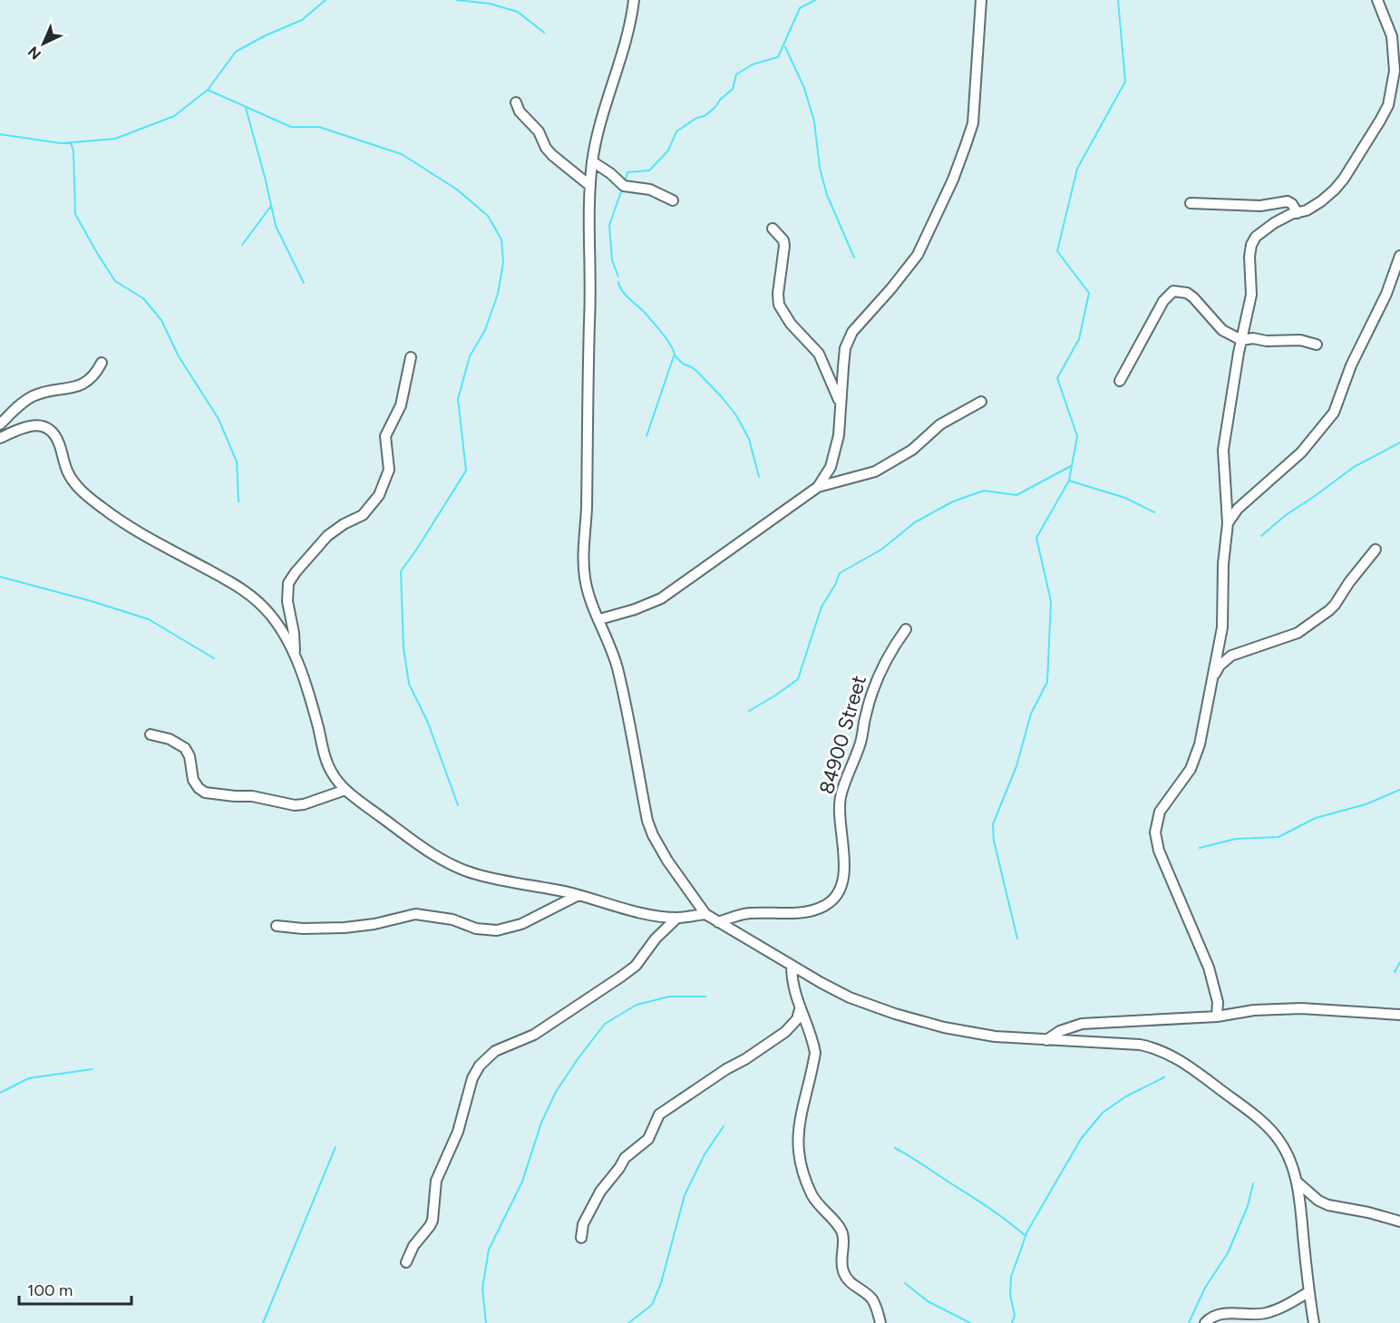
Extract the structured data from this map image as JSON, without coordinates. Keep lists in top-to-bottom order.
{
  "streets": {
    "street": ["84900 Street"]
  },
  "scale_bar": "100 m",
  "north": "bottom left"
}
